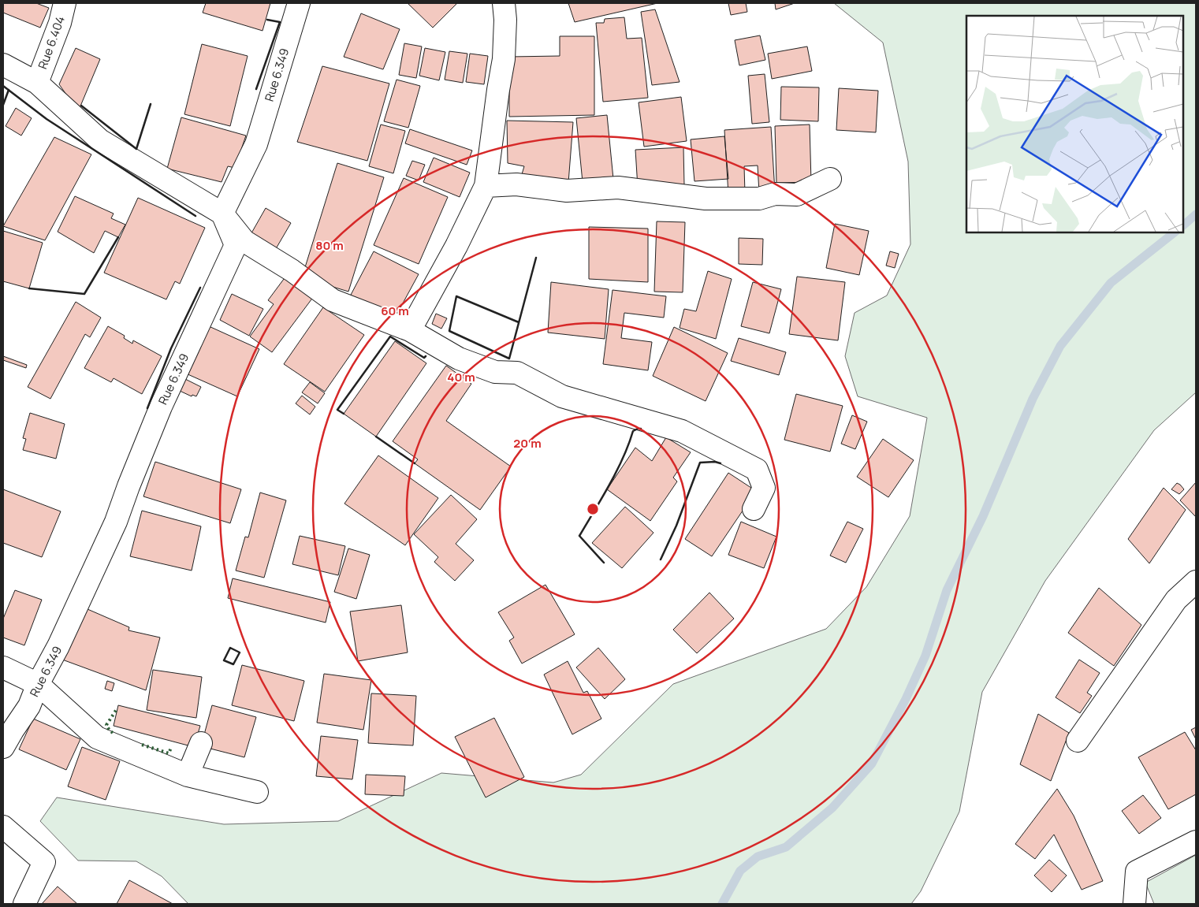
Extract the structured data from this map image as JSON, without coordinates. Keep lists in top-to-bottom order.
{
  "streets": {
    "street": ["Rue 6.404", "Rue 6.349"]
  },
  "rings": [
    "80 m",
    "60 m",
    "40 m",
    "20 m"
  ]
}
